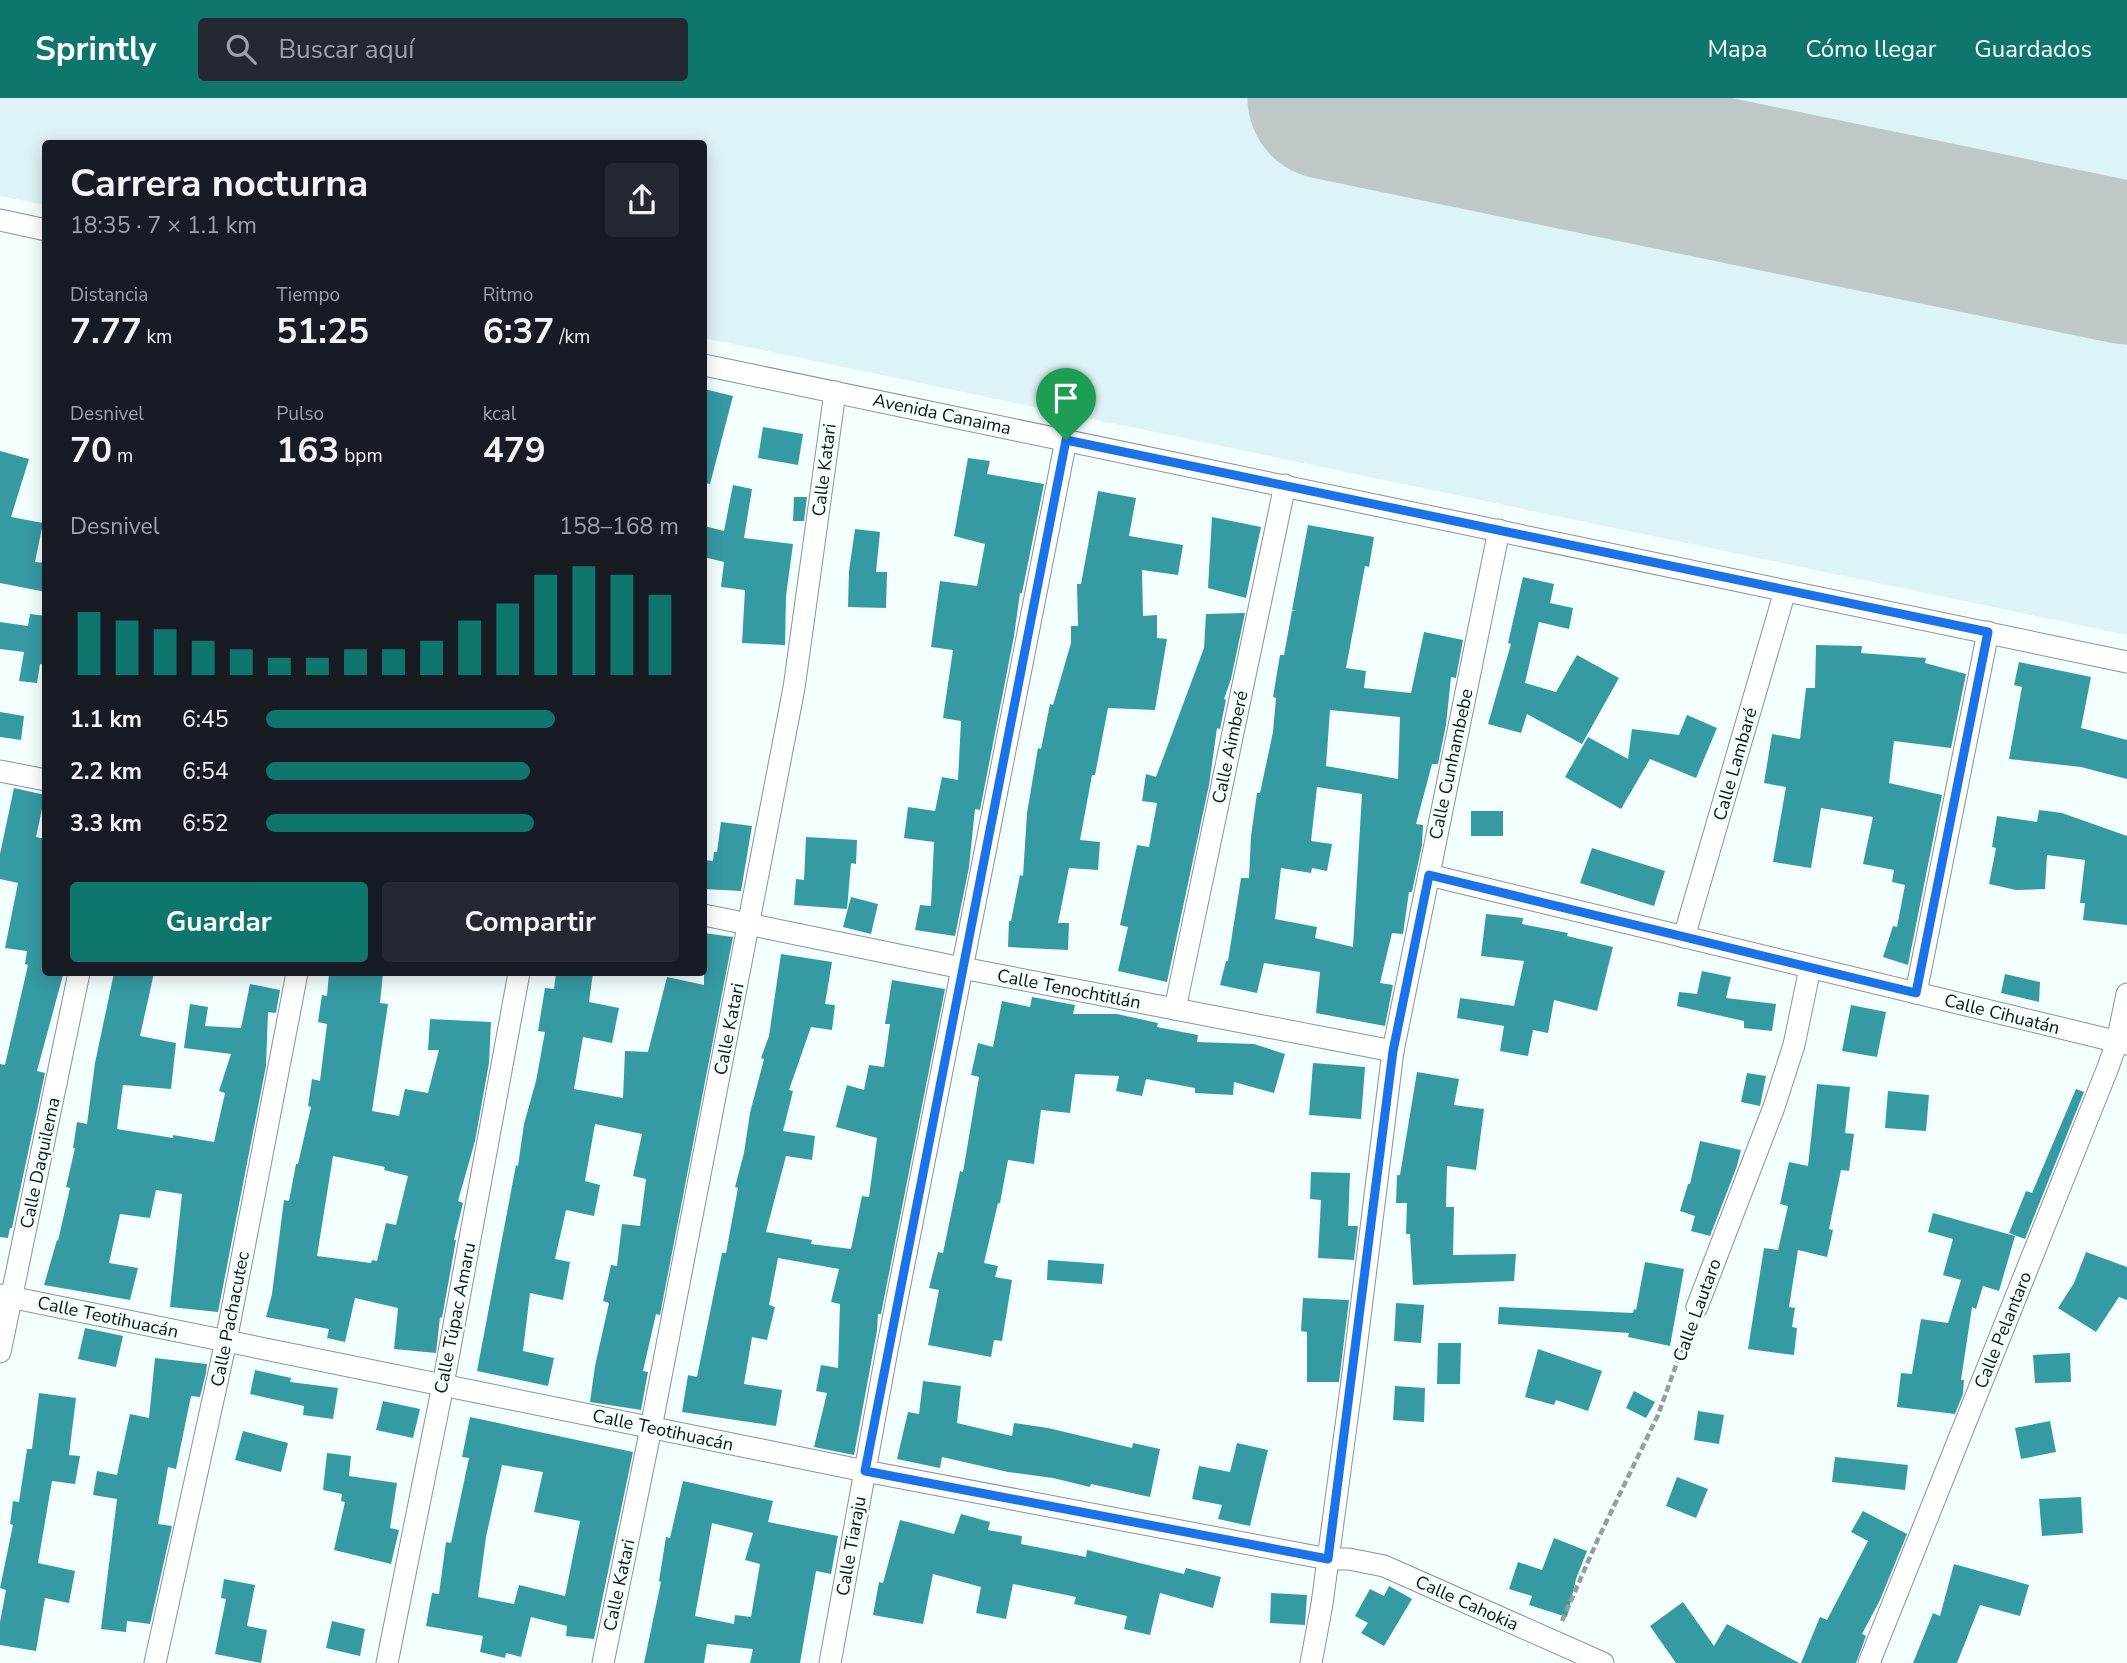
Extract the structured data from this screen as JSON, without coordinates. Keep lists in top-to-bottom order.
{
  "streets": {
    "street": [
      "Avenida Canaima",
      "Calle Katari",
      "Calle Aimberé",
      "Calle Cunhambebe",
      "Calle Lambaré",
      "Calle Tenochtitlán",
      "Calle Cihuatán",
      "Calle Daquilema",
      "Calle Lautaro",
      "Calle Teotihuacán",
      "Calle Túpac Amaru",
      "Calle Pachacutec",
      "Calle Pelantaro",
      "Calle Tiaraju",
      "Calle Cahokia"
    ]
  },
  "crossings": [
    ["Avenida Canaima", "Calle Katari"],
    ["Avenida Canaima", "Calle Aimberé"],
    ["Avenida Canaima", "Calle Cunhambebe"],
    ["Avenida Canaima", "Calle Lambaré"],
    ["Avenida Canaima", "Calle Tiaraju"],
    ["Calle Katari", "Calle Tenochtitlán"],
    ["Calle Katari", "Calle Teotihuacán"],
    ["Calle Aimberé", "Calle Tenochtitlán"],
    ["Calle Cunhambebe", "Calle Tenochtitlán"],
    ["Calle Cunhambebe", "Calle Cihuatán"],
    ["Calle Cunhambebe", "Calle Teotihuacán"],
    ["Calle Cunhambebe", "Calle Cahokia"],
    ["Calle Lambaré", "Calle Cihuatán"],
    ["Calle Tenochtitlán", "Calle Tiaraju"],
    ["Calle Cihuatán", "Calle Lautaro"],
    ["Calle Cihuatán", "Calle Pelantaro"],
    ["Calle Daquilema", "Calle Teotihuacán"],
    ["Calle Lautaro", "Calle Cahokia"],
    ["Calle Teotihuacán", "Calle Túpac Amaru"],
    ["Calle Teotihuacán", "Calle Pachacutec"],
    ["Calle Teotihuacán", "Calle Tiaraju"],
    ["Calle Teotihuacán", "Calle Cahokia"]
  ],
  "page": {
    "header": "Sprintly",
    "search": "Buscar aquí",
    "nav": ["Mapa", "Cómo llegar", "Guardados"],
    "heading": ["Carrera nocturna", "18:35 · 7 × 1.1 km"],
    "stats": [
      ["Distancia", "7.77 km"],
      ["Tiempo", "51:25"],
      ["Ritmo", "6:37 /km"],
      ["Desnivel", "70 m"],
      ["Pulso", "163 bpm"],
      ["kcal", "479"]
    ],
    "chart": ["Desnivel", "158–168 m"],
    "list": [
      {
        "name": "1.1 km",
        "note": "6:45"
      },
      {
        "name": "2.2 km",
        "note": "6:54"
      },
      {
        "name": "3.3 km",
        "note": "6:52"
      }
    ],
    "buttons": ["Guardar", "Compartir"]
  }
}
